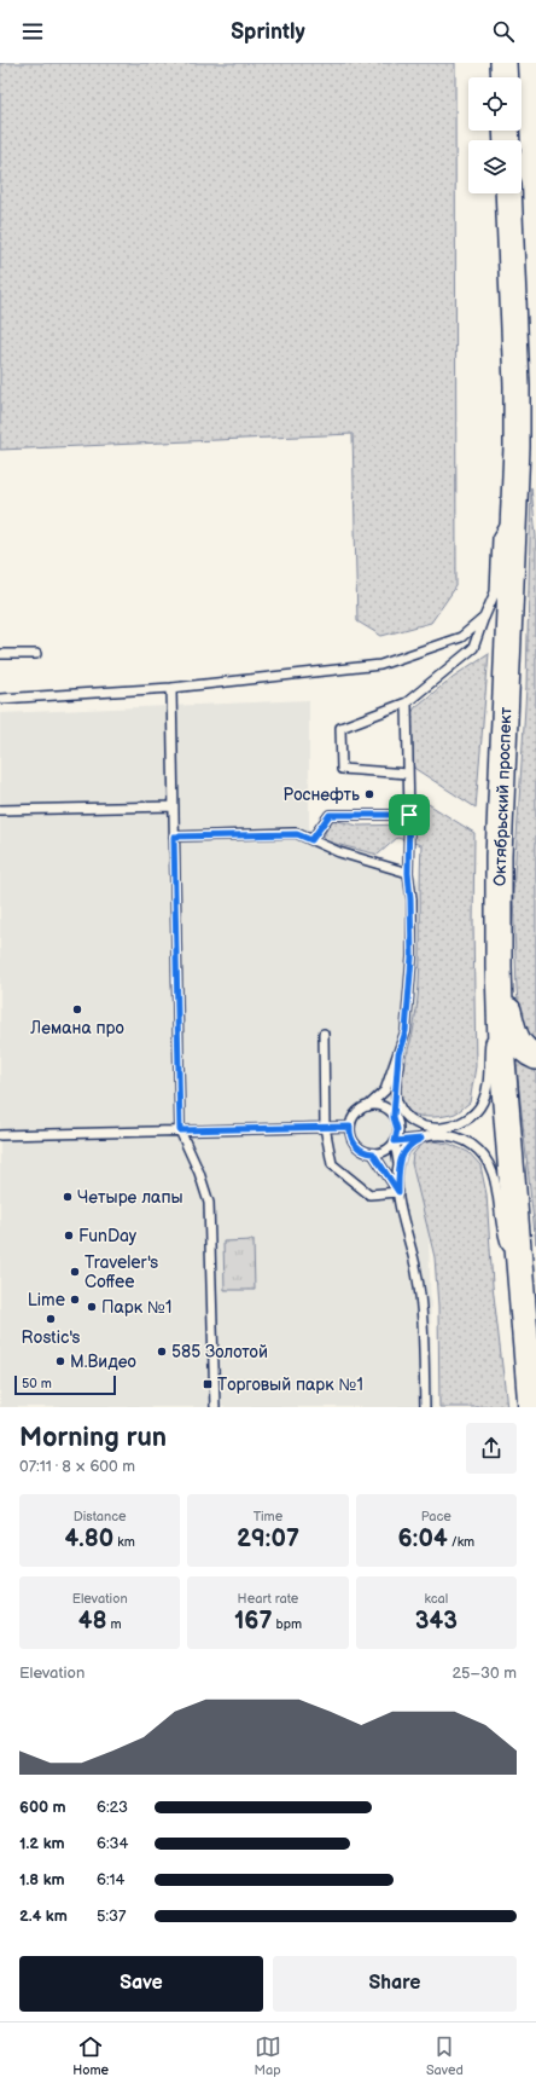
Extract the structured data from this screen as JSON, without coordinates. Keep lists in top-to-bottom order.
{
  "streets": {
    "main road": ["Октябрьский проспект"]
  },
  "places": {
    "other": [
      "Роснефть",
      "Лемана про",
      "Четыре лапы",
      "FunDay",
      "Traveler's Coffee",
      "Lime",
      "Парк №1",
      "Rostic's",
      "585 Золотой",
      "М.Видео"
    ],
    "transit": ["Торговый парк №1"]
  },
  "scale_bar": "50 m",
  "page": {
    "header": "Sprintly",
    "scale": "50 m",
    "heading": ["Morning run", "07:11 · 8 × 600 m"],
    "stats": [
      ["Distance", "4.80 km"],
      ["Time", "29:07"],
      ["Pace", "6:04 /km"],
      ["Elevation", "48 m"],
      ["Heart rate", "167 bpm"],
      ["kcal", "343"]
    ],
    "chart": ["Elevation", "25–30 m"],
    "list": [
      {
        "name": "600 m",
        "note": "6:23"
      },
      {
        "name": "1.2 km",
        "note": "6:34"
      },
      {
        "name": "1.8 km",
        "note": "6:14"
      },
      {
        "name": "2.4 km",
        "note": "5:37"
      }
    ],
    "buttons": ["Save", "Share"],
    "tabs": ["Home", "Map", "Saved"]
  }
}
